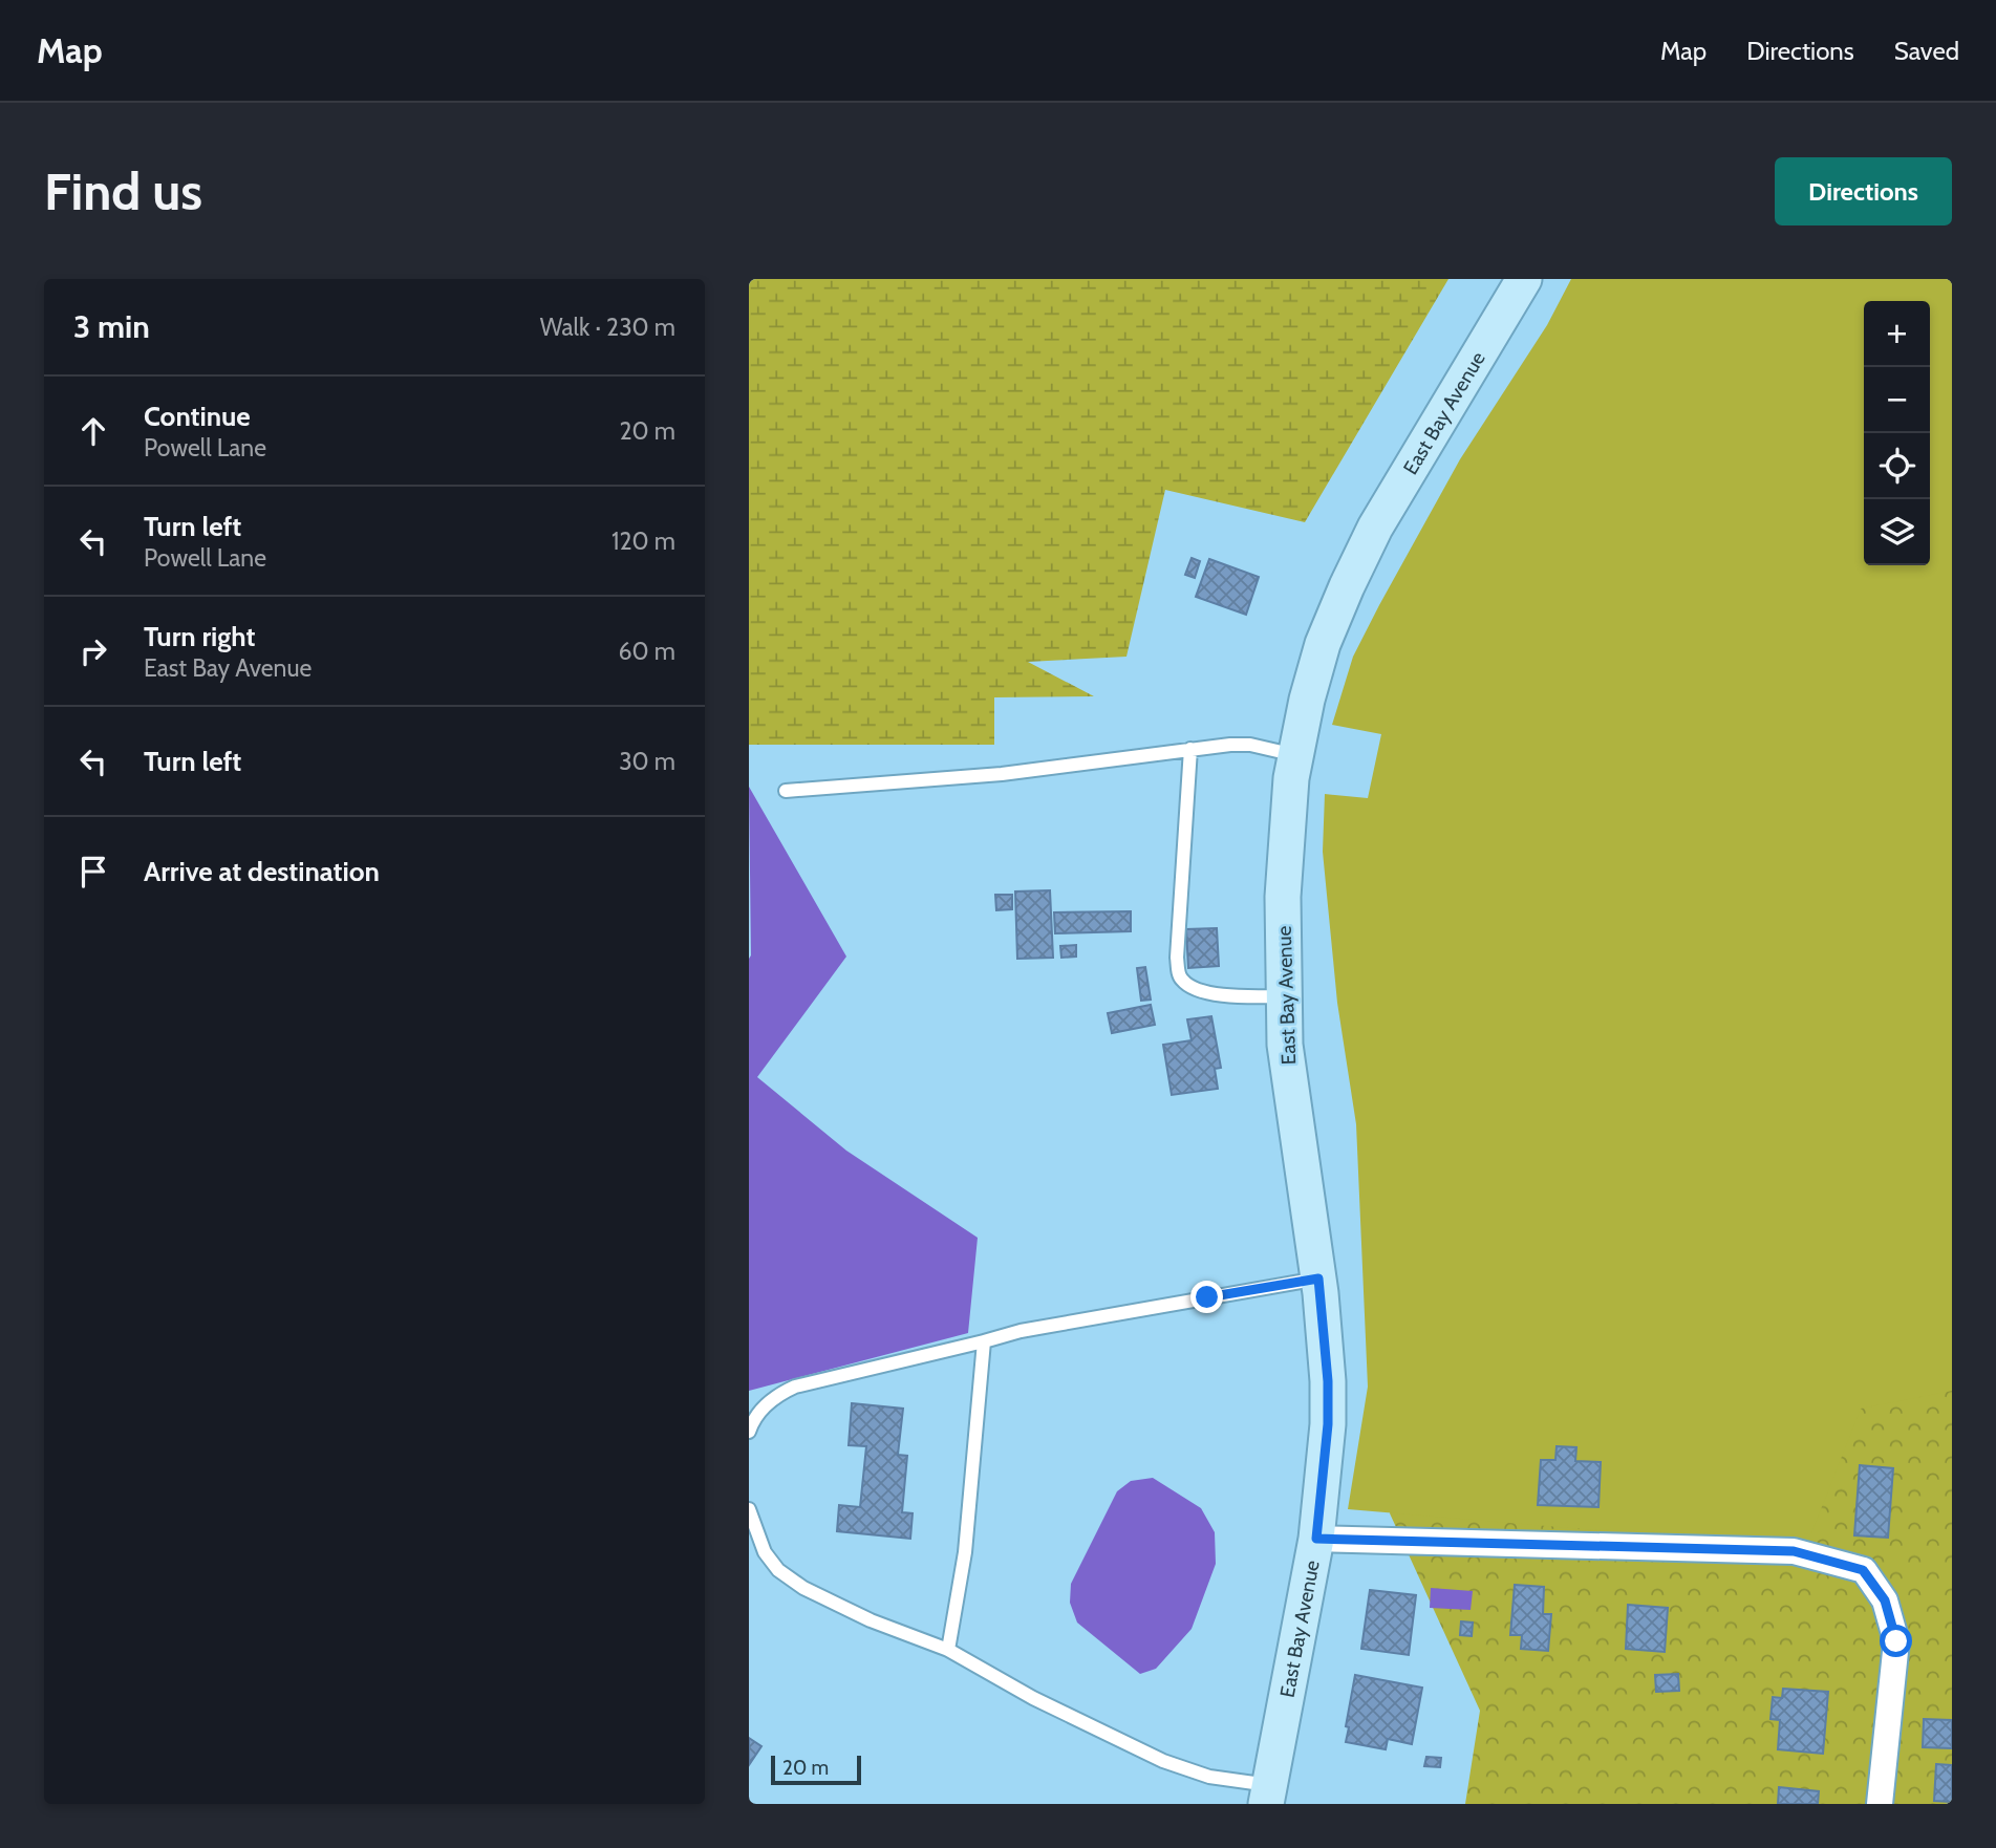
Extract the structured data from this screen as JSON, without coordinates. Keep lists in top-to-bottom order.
{
  "streets": {
    "street": ["East Bay Avenue"]
  },
  "scale_bar": "20 m",
  "page": {
    "header": "Map",
    "nav": ["Map", "Directions", "Saved"],
    "buttons": "Directions",
    "title": "Find us",
    "heading": ["3 min", "Walk · 230 m"],
    "map_buttons": ["+", "−"],
    "list": [
      ["Continue", "Powell Lane", "20 m"],
      ["Turn left", "Powell Lane", "120 m"],
      ["Turn right", "East Bay Avenue", "60 m"],
      ["Turn left", "30 m"],
      "Arrive at destination"
    ],
    "scale": "20 m"
  }
}
